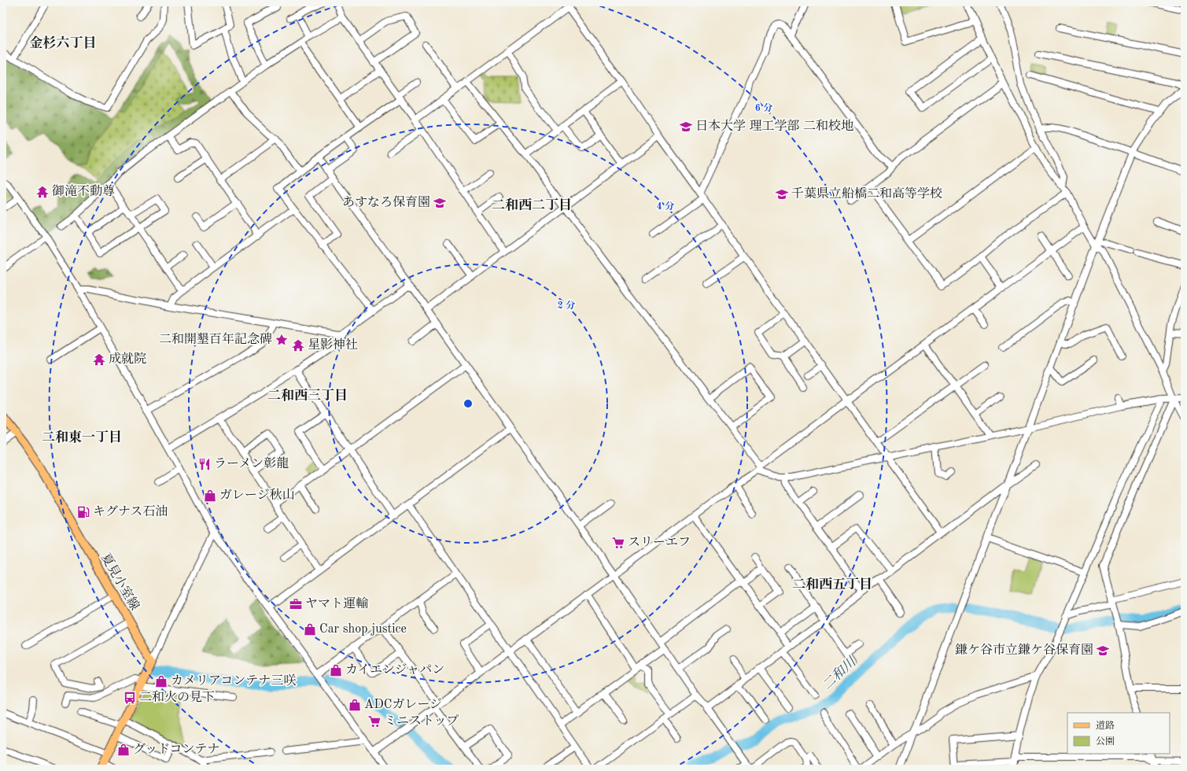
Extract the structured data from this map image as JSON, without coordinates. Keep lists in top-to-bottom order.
{
  "streets": {
    "main road": ["夏見小室線"]
  },
  "districts": [
    "金杉六丁目",
    "二和西二丁目",
    "二和西三丁目",
    "二和東一丁目",
    "二和西五丁目"
  ],
  "water": ["二和川"],
  "places": {
    "school or university": [
      "日本大学 理工学部 二和校地",
      "千葉県立船橋二和高等学校",
      "あすなろ保育園",
      "鎌ケ谷市立鎌ケ谷保育園"
    ],
    "temple": ["御滝不動尊", "星影神社", "成就院"],
    "place": ["二和開墾百年記念碑"],
    "restaurant": ["ラーメン彰龍"],
    "shop": [
      "ガレージ秋山",
      "Car shop justice",
      "カイエンジャパン",
      "カメリアコンテナ三咲",
      "ADCガレージ",
      "グッドコンテナ"
    ],
    "fuel station": ["キグナス石油"],
    "supermarket": ["スリーエフ", "ミニストップ"],
    "office": ["ヤマト運輸"],
    "bus stop": ["二和火の見下"]
  },
  "legend": ["道路", "公園"],
  "rings": ["6 分", "4 分", "2 分"]
}
